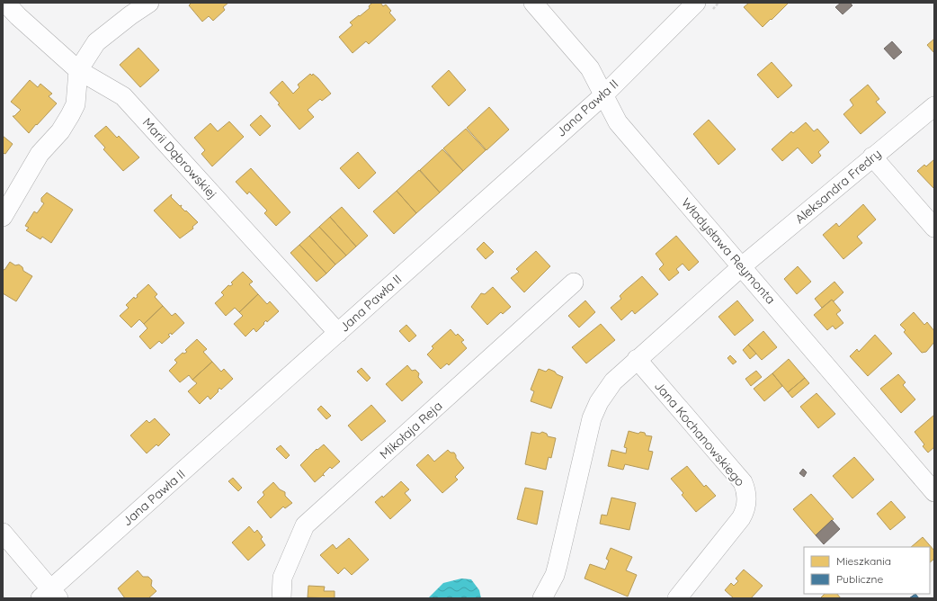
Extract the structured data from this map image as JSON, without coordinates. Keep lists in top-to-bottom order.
{
  "streets": {
    "street": [
      "Jana Pawła II",
      "Marii Dąbrowskiej",
      "Aleksandra Fredry",
      "Władysława Reymonta",
      "Mikołaja Reja",
      "Jana Kochanowskiego"
    ]
  },
  "crossings": [
    ["Jana Pawła II", "Marii Dąbrowskiej"],
    ["Jana Pawła II", "Władysława Reymonta"],
    ["Aleksandra Fredry", "Władysława Reymonta"]
  ],
  "legend": ["Mieszkania", "Publiczne"]
}
